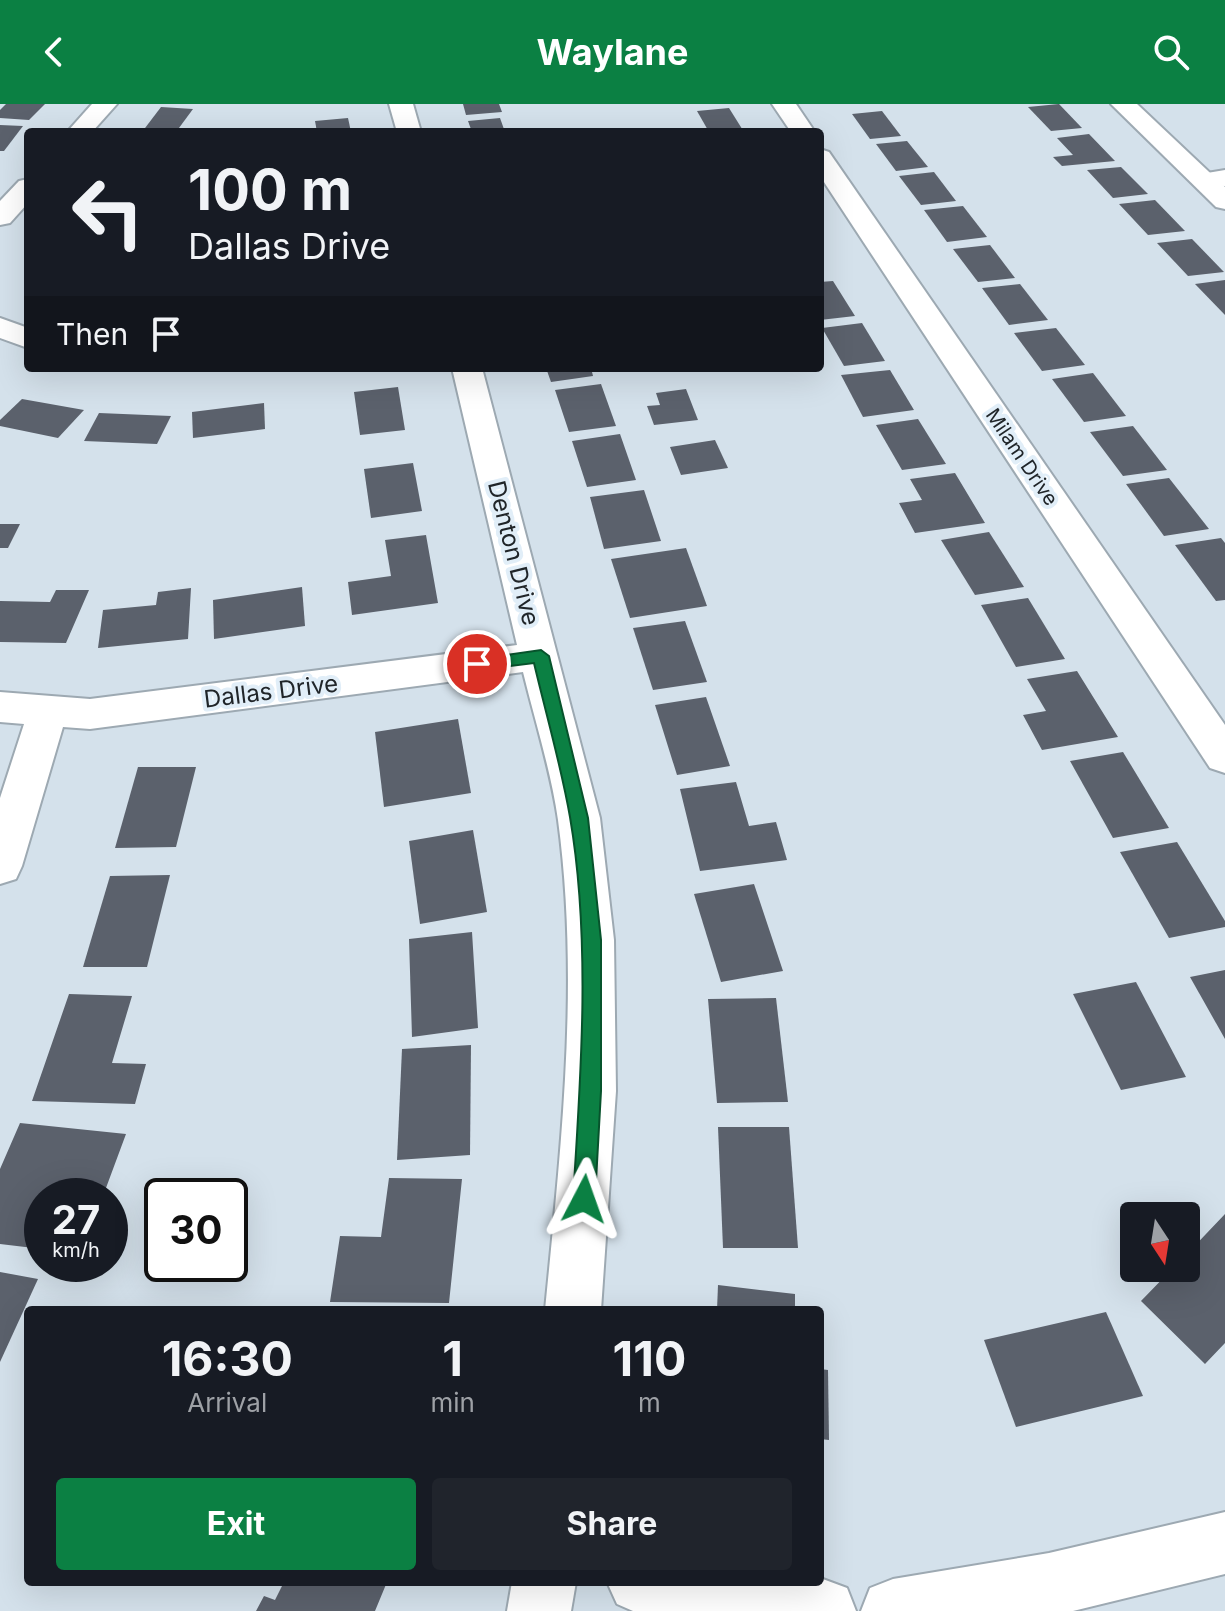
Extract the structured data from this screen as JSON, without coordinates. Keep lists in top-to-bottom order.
{
  "streets": {
    "street": ["Milam Drive", "Denton Drive", "Dallas Drive"]
  },
  "crossings": [
    ["Denton Drive", "Dallas Drive"]
  ],
  "north": "bottom",
  "page": {
    "header": "Waylane",
    "turn": ["100 m", "Dallas Drive"],
    "then": "Then",
    "speed": "27 km/h",
    "limit": "30",
    "eta": [
      "16:30",
      "Arrival",
      "1",
      "min",
      "110",
      "m"
    ],
    "buttons": ["Exit", "Share"]
  }
}
